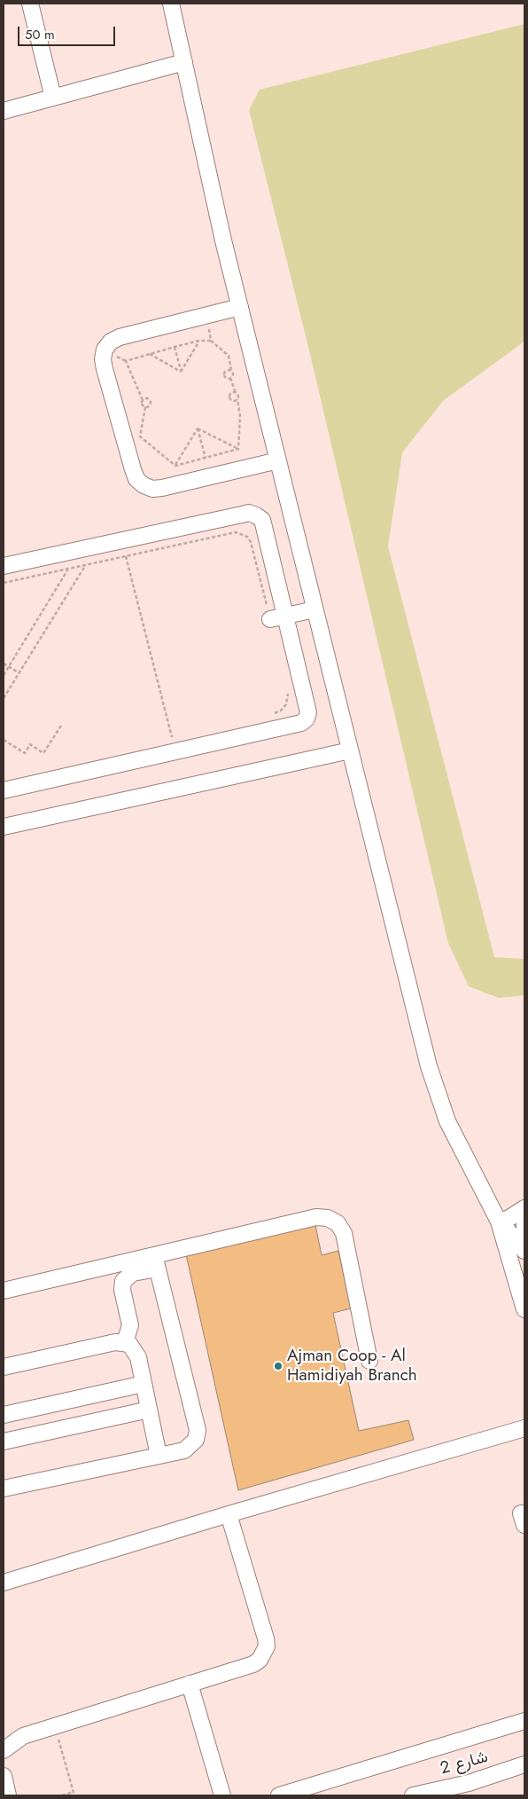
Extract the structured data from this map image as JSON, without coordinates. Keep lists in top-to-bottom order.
{
  "streets": {
    "street": ["شارع 2"]
  },
  "places": ["Ajman Coop - Al Hamidiyah Branch"],
  "scale_bar": "50 m"
}
